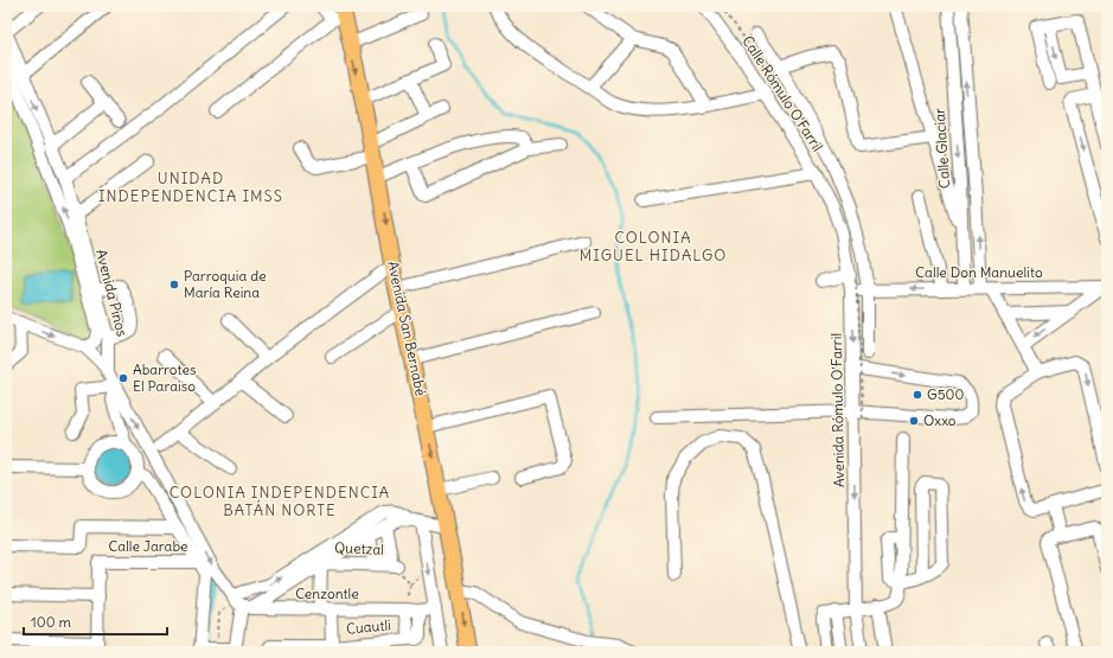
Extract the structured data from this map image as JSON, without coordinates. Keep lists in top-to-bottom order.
{
  "streets": {
    "main road": ["Avenida San Bernabé"],
    "street": [
      "Calle Rómulo O'Farril",
      "Calle Glaciar",
      "Calle Don Manuelito",
      "Avenida Pinos",
      "Avenida Rómulo O'Farril",
      "Calle Jarabe",
      "Quetzal",
      "Cenzontle",
      "Cuautli"
    ]
  },
  "crossings": [
    ["Calle Rómulo O'Farril", "Avenida Rómulo O'Farril"],
    ["Calle Glaciar", "Calle Don Manuelito"],
    ["Calle Don Manuelito", "Avenida Rómulo O'Farril"],
    ["Avenida Pinos", "Cenzontle"]
  ],
  "one_way": ["Avenida San Bernabé"],
  "districts": ["UNIDAD INDEPENDENCIA IMSS", "COLONIA MIGUEL HIDALGO", "COLONIA INDEPENDENCIA BATÁN NORTE"],
  "places": [
    "Parroquia de María Reina",
    "Abarrotes El Paraiso",
    "G500",
    "Oxxo"
  ],
  "scale_bar": "100 m"
}
